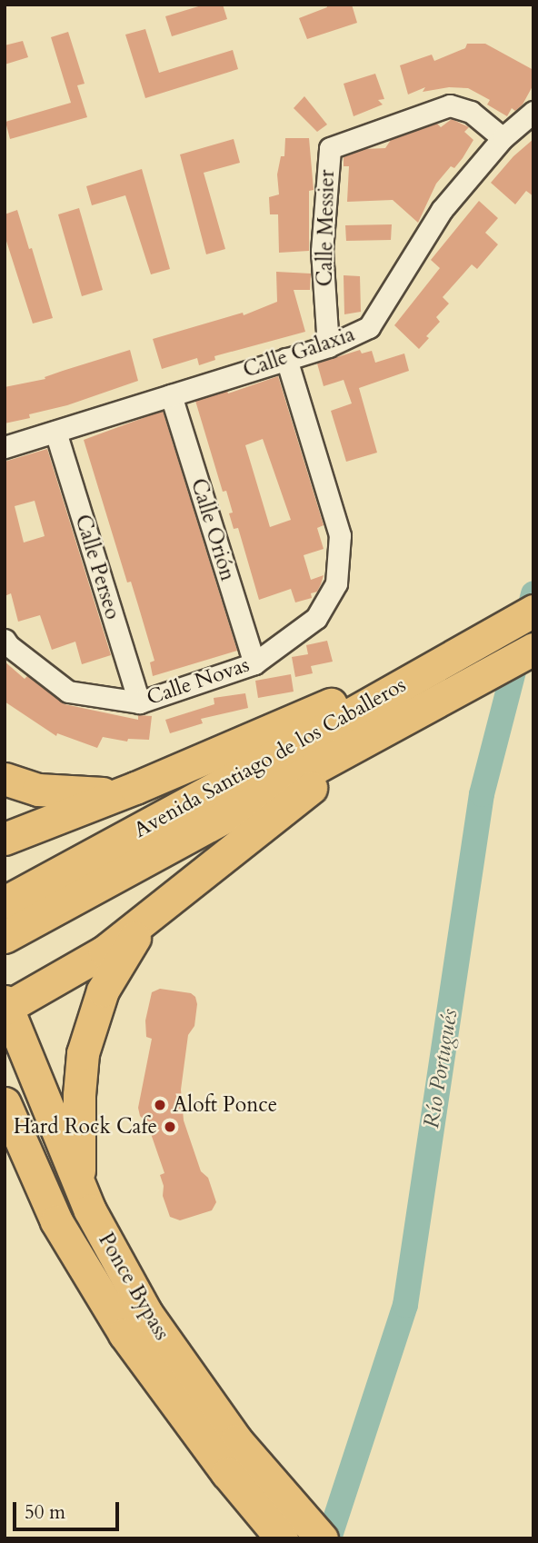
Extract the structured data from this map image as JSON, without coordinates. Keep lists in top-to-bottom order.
{
  "streets": {
    "highway": ["Avenida Santiago de los Caballeros", "Ponce Bypass"],
    "street": [
      "Calle Messier",
      "Calle Galaxia",
      "Calle Orión",
      "Calle Perseo",
      "Calle Novas"
    ]
  },
  "crossings": [
    ["Calle Messier", "Calle Galaxia"],
    ["Calle Galaxia", "Calle Orión"],
    ["Calle Galaxia", "Calle Perseo"],
    ["Calle Galaxia", "Calle Novas"],
    ["Calle Orión", "Calle Novas"],
    ["Calle Perseo", "Calle Novas"]
  ],
  "water": ["Río Portugués"],
  "places": ["Aloft Ponce", "Hard Rock Cafe"],
  "scale_bar": "50 m"
}
